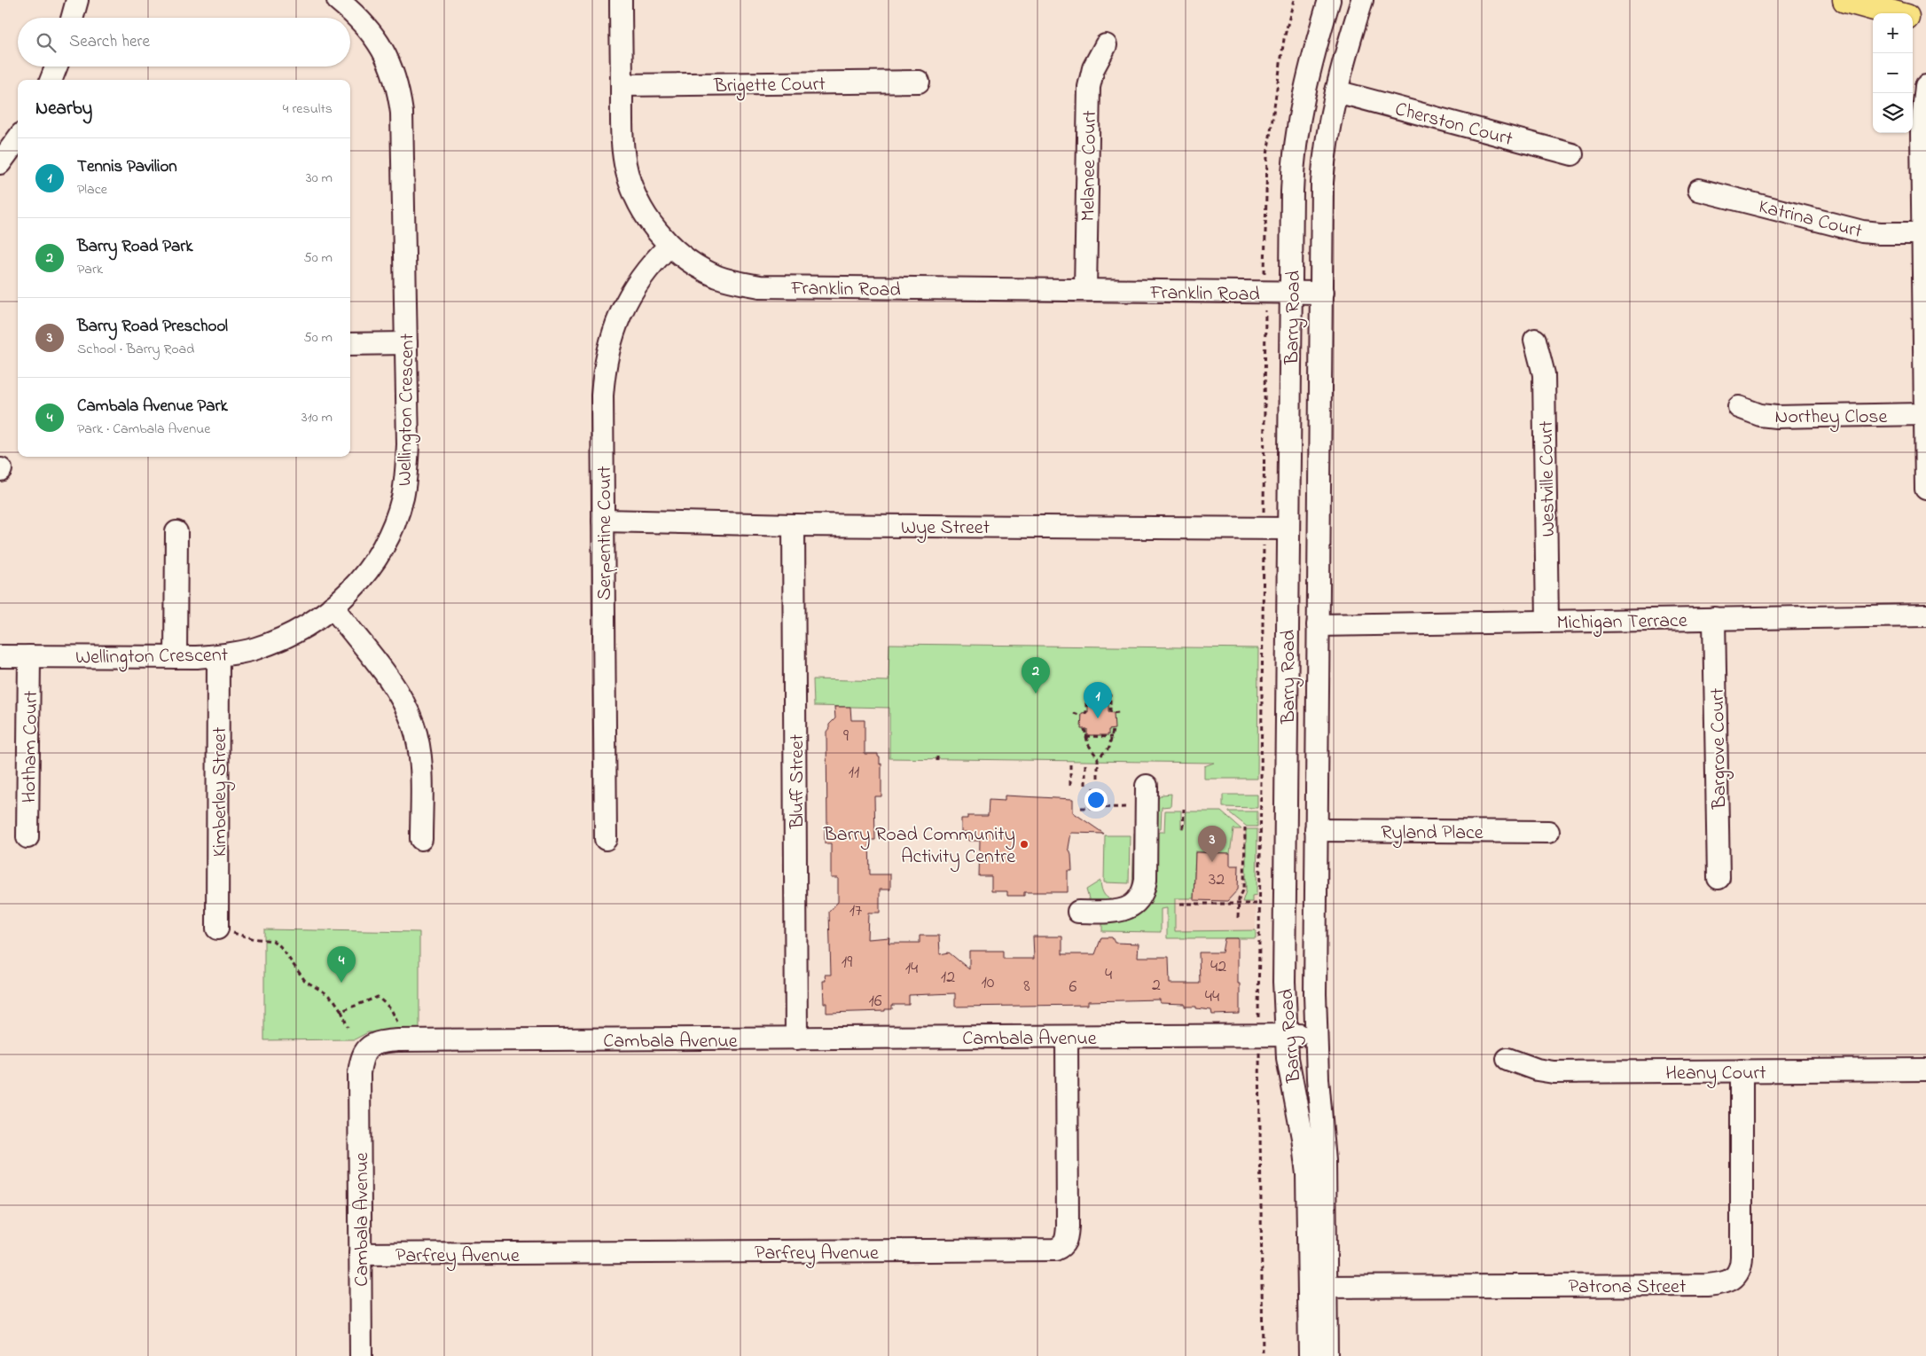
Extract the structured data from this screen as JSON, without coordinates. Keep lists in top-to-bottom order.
{
  "streets": {
    "street": [
      "Brigette Court",
      "Cherston Court",
      "Melanee Court",
      "Katrina Court",
      "Franklin Road",
      "Barry Road",
      "Wellington Crescent",
      "Northey Close",
      "Westville Court",
      "Wye Street",
      "Serpentine Court",
      "Michigan Terrace",
      "Hotham Court",
      "Bargrove Court",
      "Bluff Street",
      "Kimberley Street",
      "Ryland Place",
      "Cambala Avenue",
      "Heany Court",
      "Parfrey Avenue",
      "Patrona Street"
    ]
  },
  "crossings": [
    ["Brigette Court", "Franklin Road"],
    ["Cherston Court", "Barry Road"],
    ["Melanee Court", "Franklin Road"],
    ["Franklin Road", "Barry Road"],
    ["Franklin Road", "Serpentine Court"],
    ["Barry Road", "Wye Street"],
    ["Barry Road", "Michigan Terrace"],
    ["Barry Road", "Ryland Place"],
    ["Barry Road", "Cambala Avenue"],
    ["Barry Road", "Patrona Street"],
    ["Wellington Crescent", "Hotham Court"],
    ["Wellington Crescent", "Kimberley Street"],
    ["Westville Court", "Michigan Terrace"],
    ["Wye Street", "Serpentine Court"],
    ["Wye Street", "Bluff Street"],
    ["Michigan Terrace", "Bargrove Court"],
    ["Bluff Street", "Cambala Avenue"],
    ["Cambala Avenue", "Parfrey Avenue"],
    ["Heany Court", "Patrona Street"]
  ],
  "places": ["Barry Road Community Activity Centre"],
  "house_numbers": [
    "9",
    "11",
    "32",
    "17",
    "19",
    "42",
    "14",
    "4",
    "12",
    "10",
    "2",
    "8",
    "6",
    "44",
    "16"
  ],
  "page": {
    "map_buttons": ["+", "−"],
    "search": "Search here",
    "heading": ["Nearby", "4 results"],
    "list": [
      {
        "mark": "1",
        "name": "Tennis Pavilion",
        "note": "Place",
        "value": "30 m"
      },
      {
        "mark": "2",
        "name": "Barry Road Park",
        "note": "Park",
        "value": "50 m"
      },
      {
        "mark": "3",
        "name": "Barry Road Preschool",
        "note": "School · Barry Road",
        "value": "50 m"
      },
      {
        "mark": "4",
        "name": "Cambala Avenue Park",
        "note": "Park · Cambala Avenue",
        "value": "310 m"
      }
    ],
    "pins": [
      "2",
      "1",
      "3",
      "4"
    ]
  }
}
